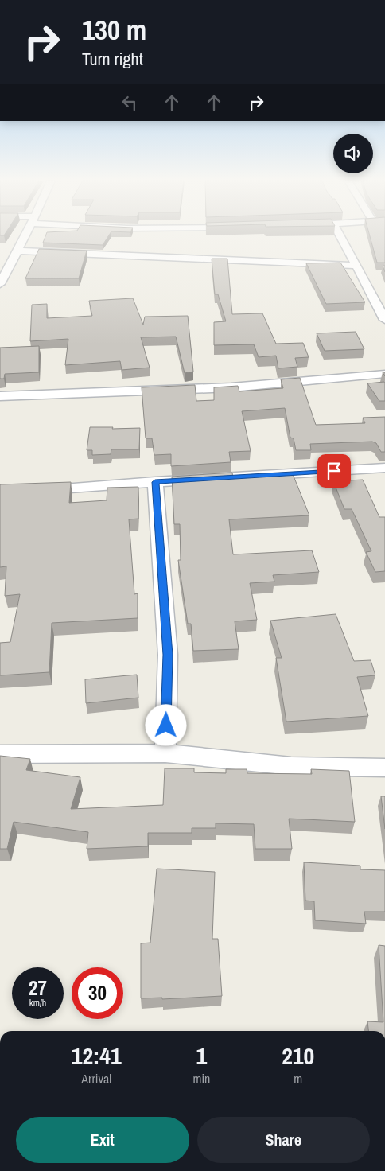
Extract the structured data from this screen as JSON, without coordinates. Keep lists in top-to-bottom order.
{
  "page": {
    "turn": ["130 m", "Turn right"],
    "speed": "27 km/h",
    "limit": "30",
    "eta": [
      "12:41",
      "Arrival",
      "1",
      "min",
      "210",
      "m"
    ],
    "buttons": ["Exit", "Share"]
  }
}
